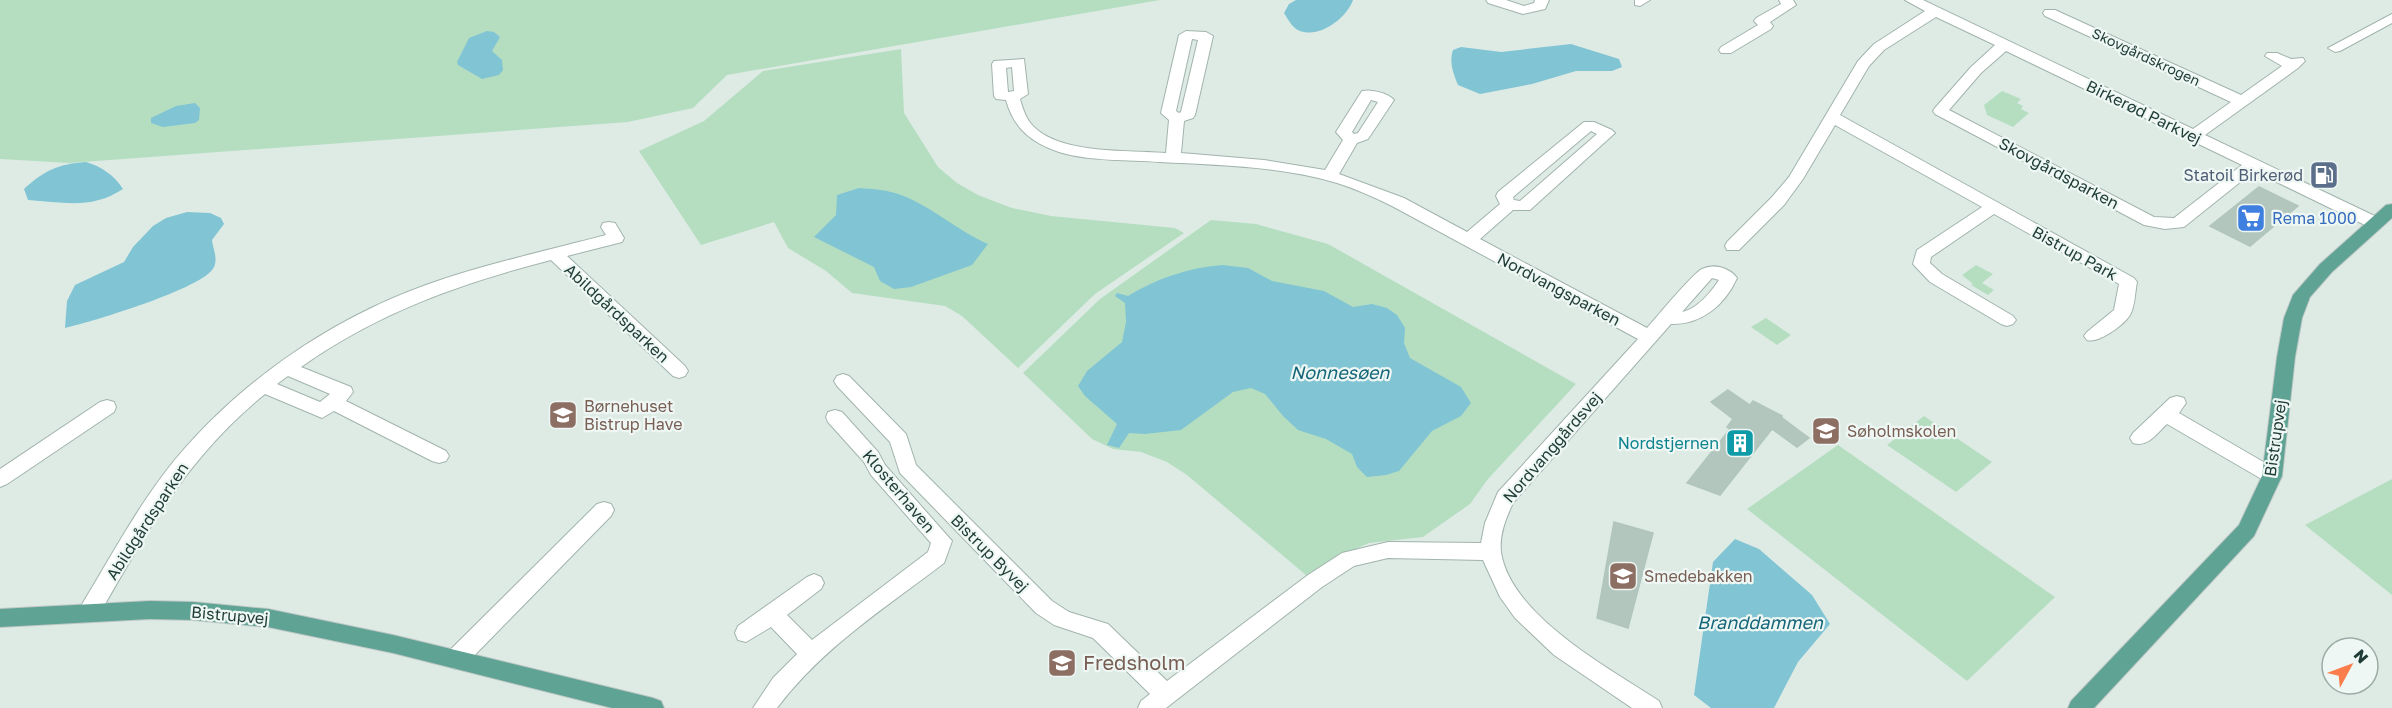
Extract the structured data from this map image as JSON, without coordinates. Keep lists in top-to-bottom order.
{
  "streets": {
    "main road": ["Bistrupvej"],
    "street": [
      "Skovgårdskrogen",
      "Birkerød Parkvej",
      "Skovgårdsparken",
      "Bistrup Park",
      "Nordvangsparken",
      "Abildgårdsparken",
      "Nordvanggårdsvej",
      "Klosterhaven",
      "Bistrup Byvej"
    ]
  },
  "crossings": [
    ["Birkerød Parkvej", "Skovgårdsparken"],
    ["Birkerød Parkvej", "Bistrupvej"],
    ["Nordvangsparken", "Nordvanggårdsvej"],
    ["Abildgårdsparken", "Bistrupvej"],
    ["Nordvanggårdsvej", "Bistrup Byvej"]
  ],
  "water": ["Nonnesøen", "Branddammen"],
  "places": {
    "fuel station": ["Statoil Birkerød"],
    "supermarket": ["Rema 1000"],
    "school or university": [
      "Børnehuset Bistrup Have",
      "Søholmskolen",
      "Smedebakken",
      "Fredsholm"
    ],
    "building": ["Nordstjernen"]
  },
  "north": "top right"
}
